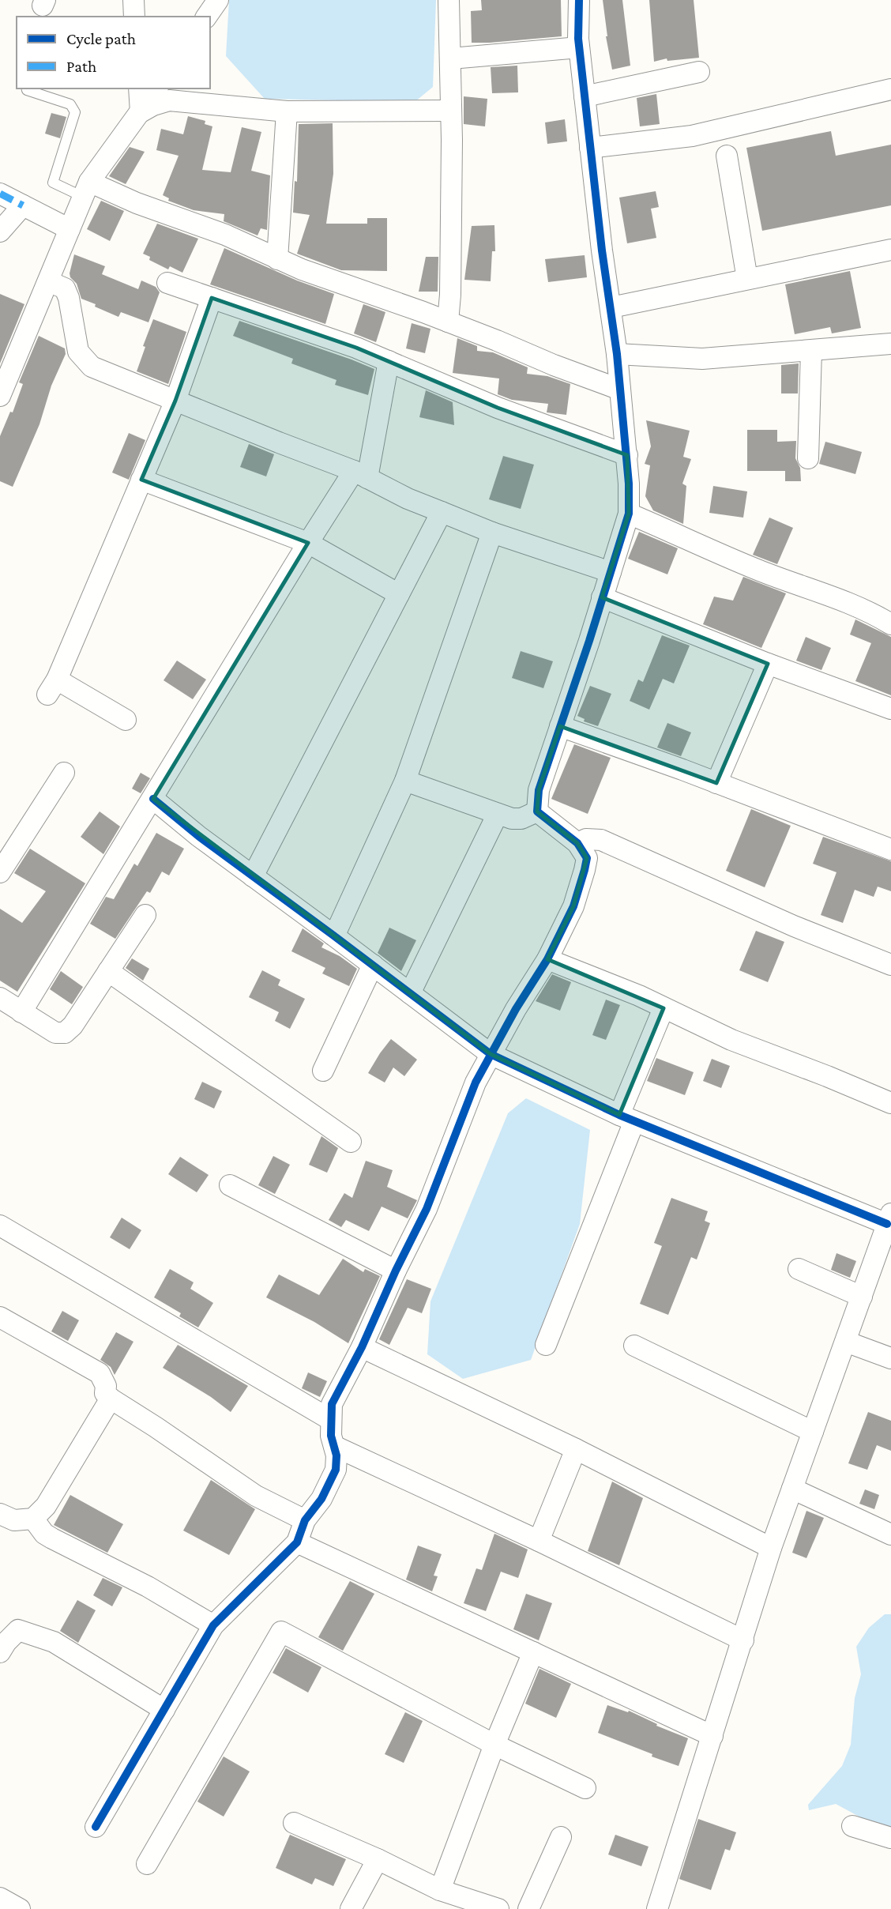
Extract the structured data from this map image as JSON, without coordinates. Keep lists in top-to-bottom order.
{
  "legend": ["Cycle path", "Path"]
}
